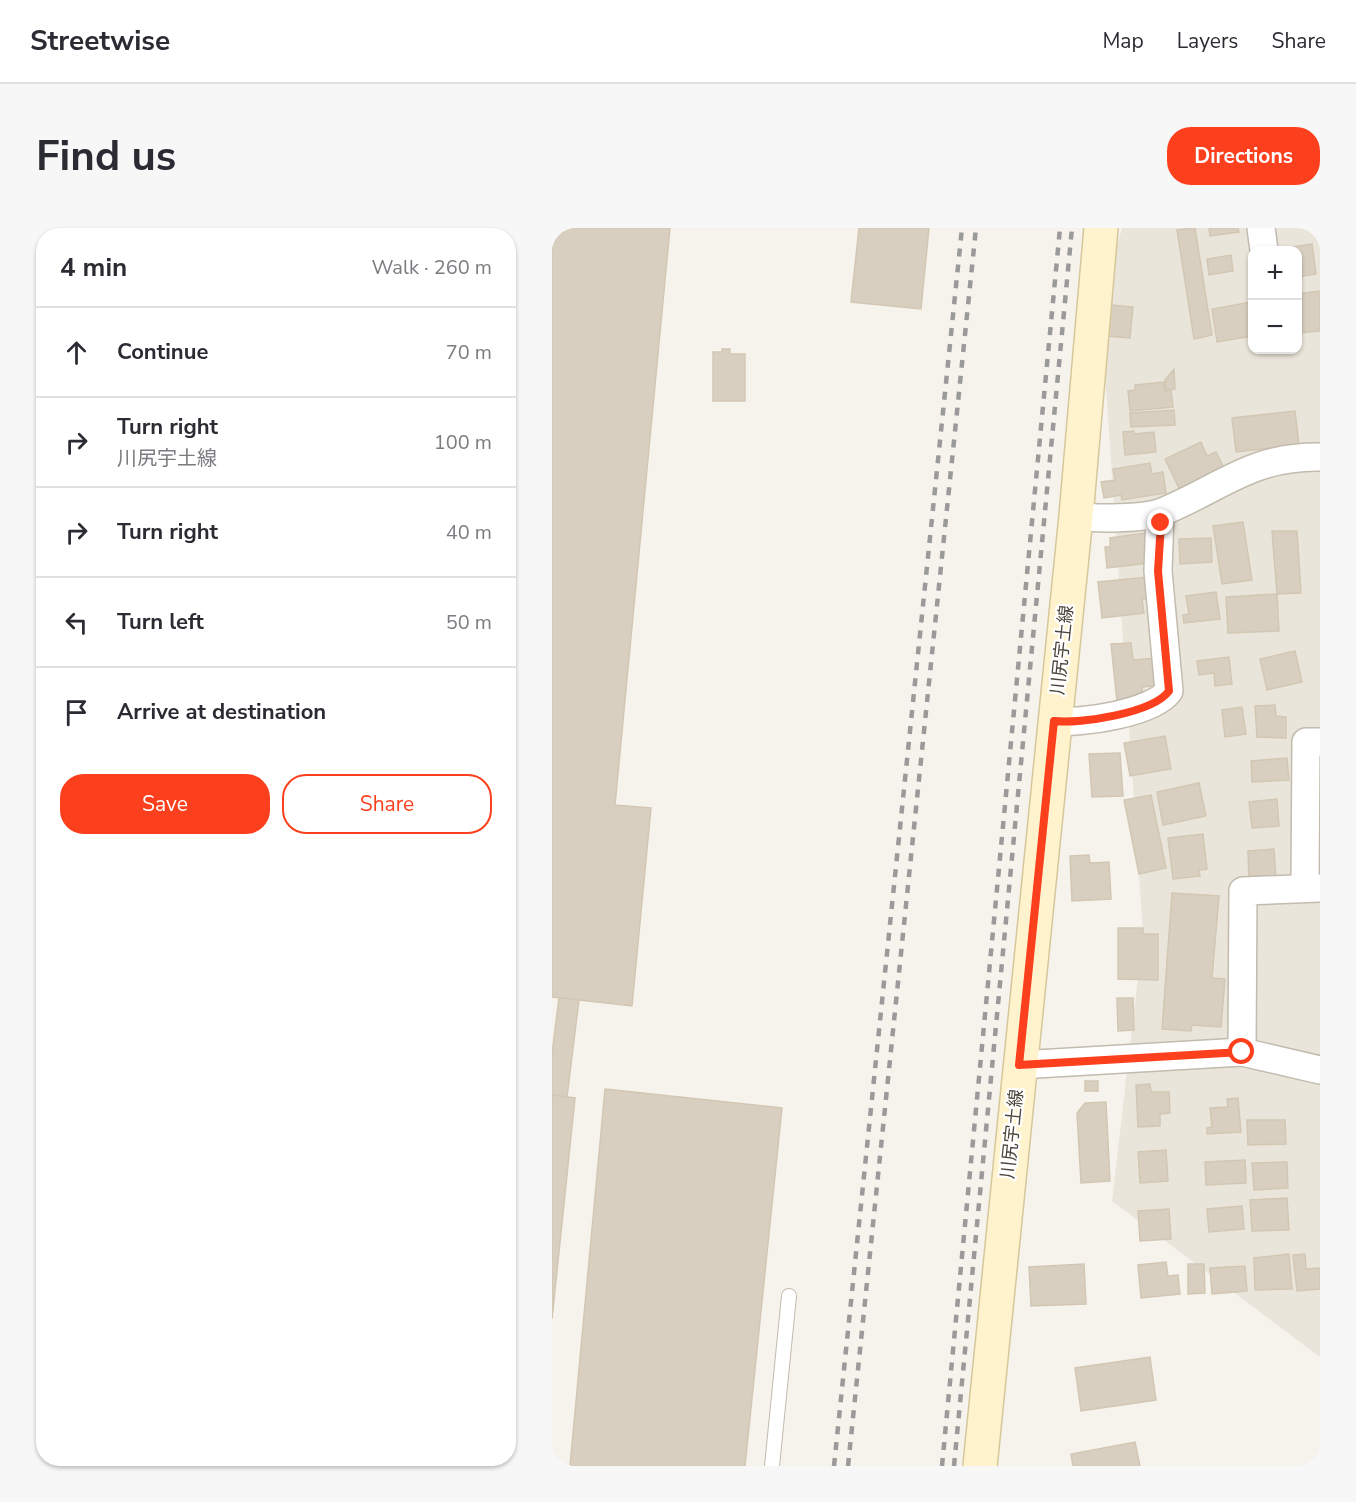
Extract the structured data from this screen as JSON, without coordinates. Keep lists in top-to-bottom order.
{
  "streets": {
    "main road": ["川尻宇土線"]
  },
  "page": {
    "header": "Streetwise",
    "nav": ["Map", "Layers", "Share"],
    "buttons": [
      "Directions",
      ["Save", "Share"]
    ],
    "title": "Find us",
    "heading": ["4 min", "Walk · 260 m"],
    "map_buttons": ["+", "−"],
    "list": [
      ["Continue", "70 m"],
      ["Turn right", "川尻宇土線", "100 m"],
      ["Turn right", "40 m"],
      ["Turn left", "50 m"],
      "Arrive at destination"
    ]
  }
}
